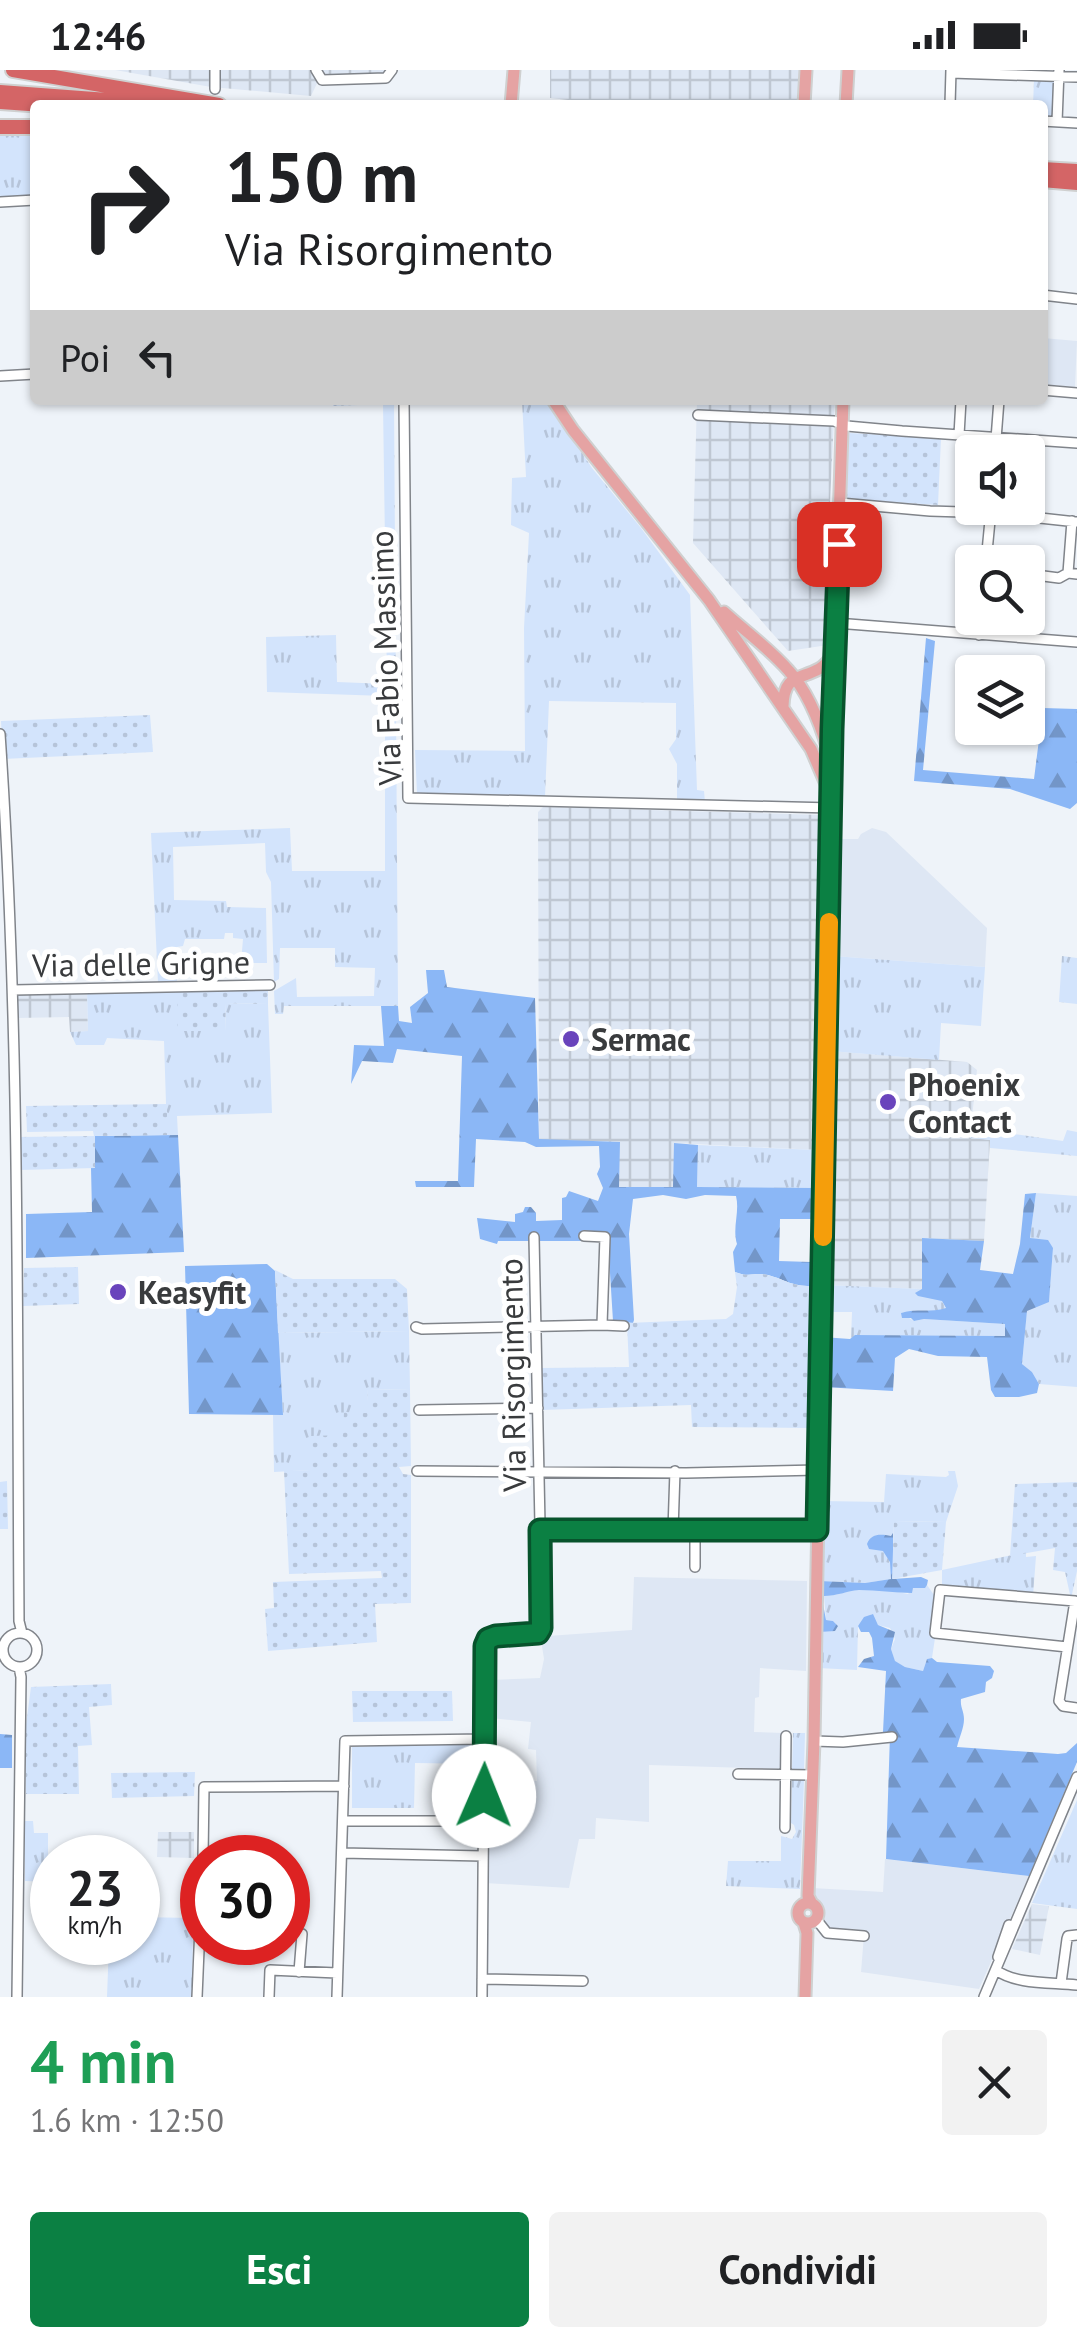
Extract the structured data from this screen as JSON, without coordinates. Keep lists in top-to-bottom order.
{
  "streets": {
    "street": ["Via Fabio Massimo", "Via delle Grigne", "Via Risorgimento"]
  },
  "places": ["Sermac", "Phoenix Contact", "Keasyfit"],
  "page": {
    "status": "12:46",
    "turn": ["150 m", "Via Risorgimento"],
    "then": "Poi",
    "speed": "23 km/h",
    "limit": "30",
    "heading": ["4 min", "1.6 km · 12:50"],
    "buttons": ["Esci", "Condividi"]
  }
}
